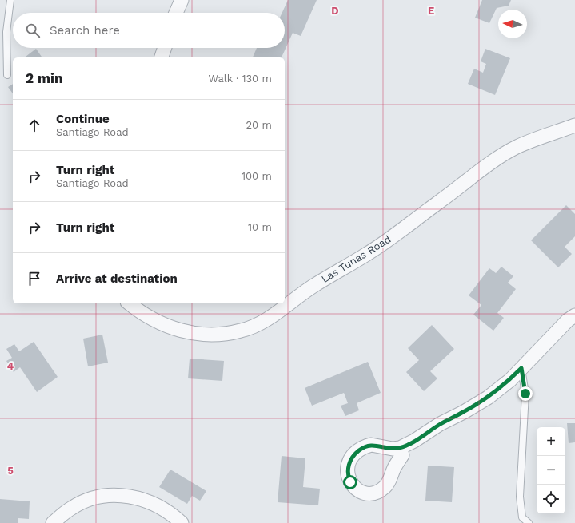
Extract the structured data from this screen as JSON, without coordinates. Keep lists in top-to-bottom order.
{
  "streets": {
    "street": ["Las Tunas Road"]
  },
  "north": "left",
  "page": {
    "search": "Search here",
    "heading": ["2 min", "Walk · 130 m"],
    "list": [
      ["Continue", "Santiago Road", "20 m"],
      ["Turn right", "Santiago Road", "100 m"],
      ["Turn right", "10 m"],
      "Arrive at destination"
    ],
    "map_buttons": ["+", "−"]
  },
  "grid": {
    "columns": ["D", "E"],
    "rows": ["4", "5"]
  }
}
